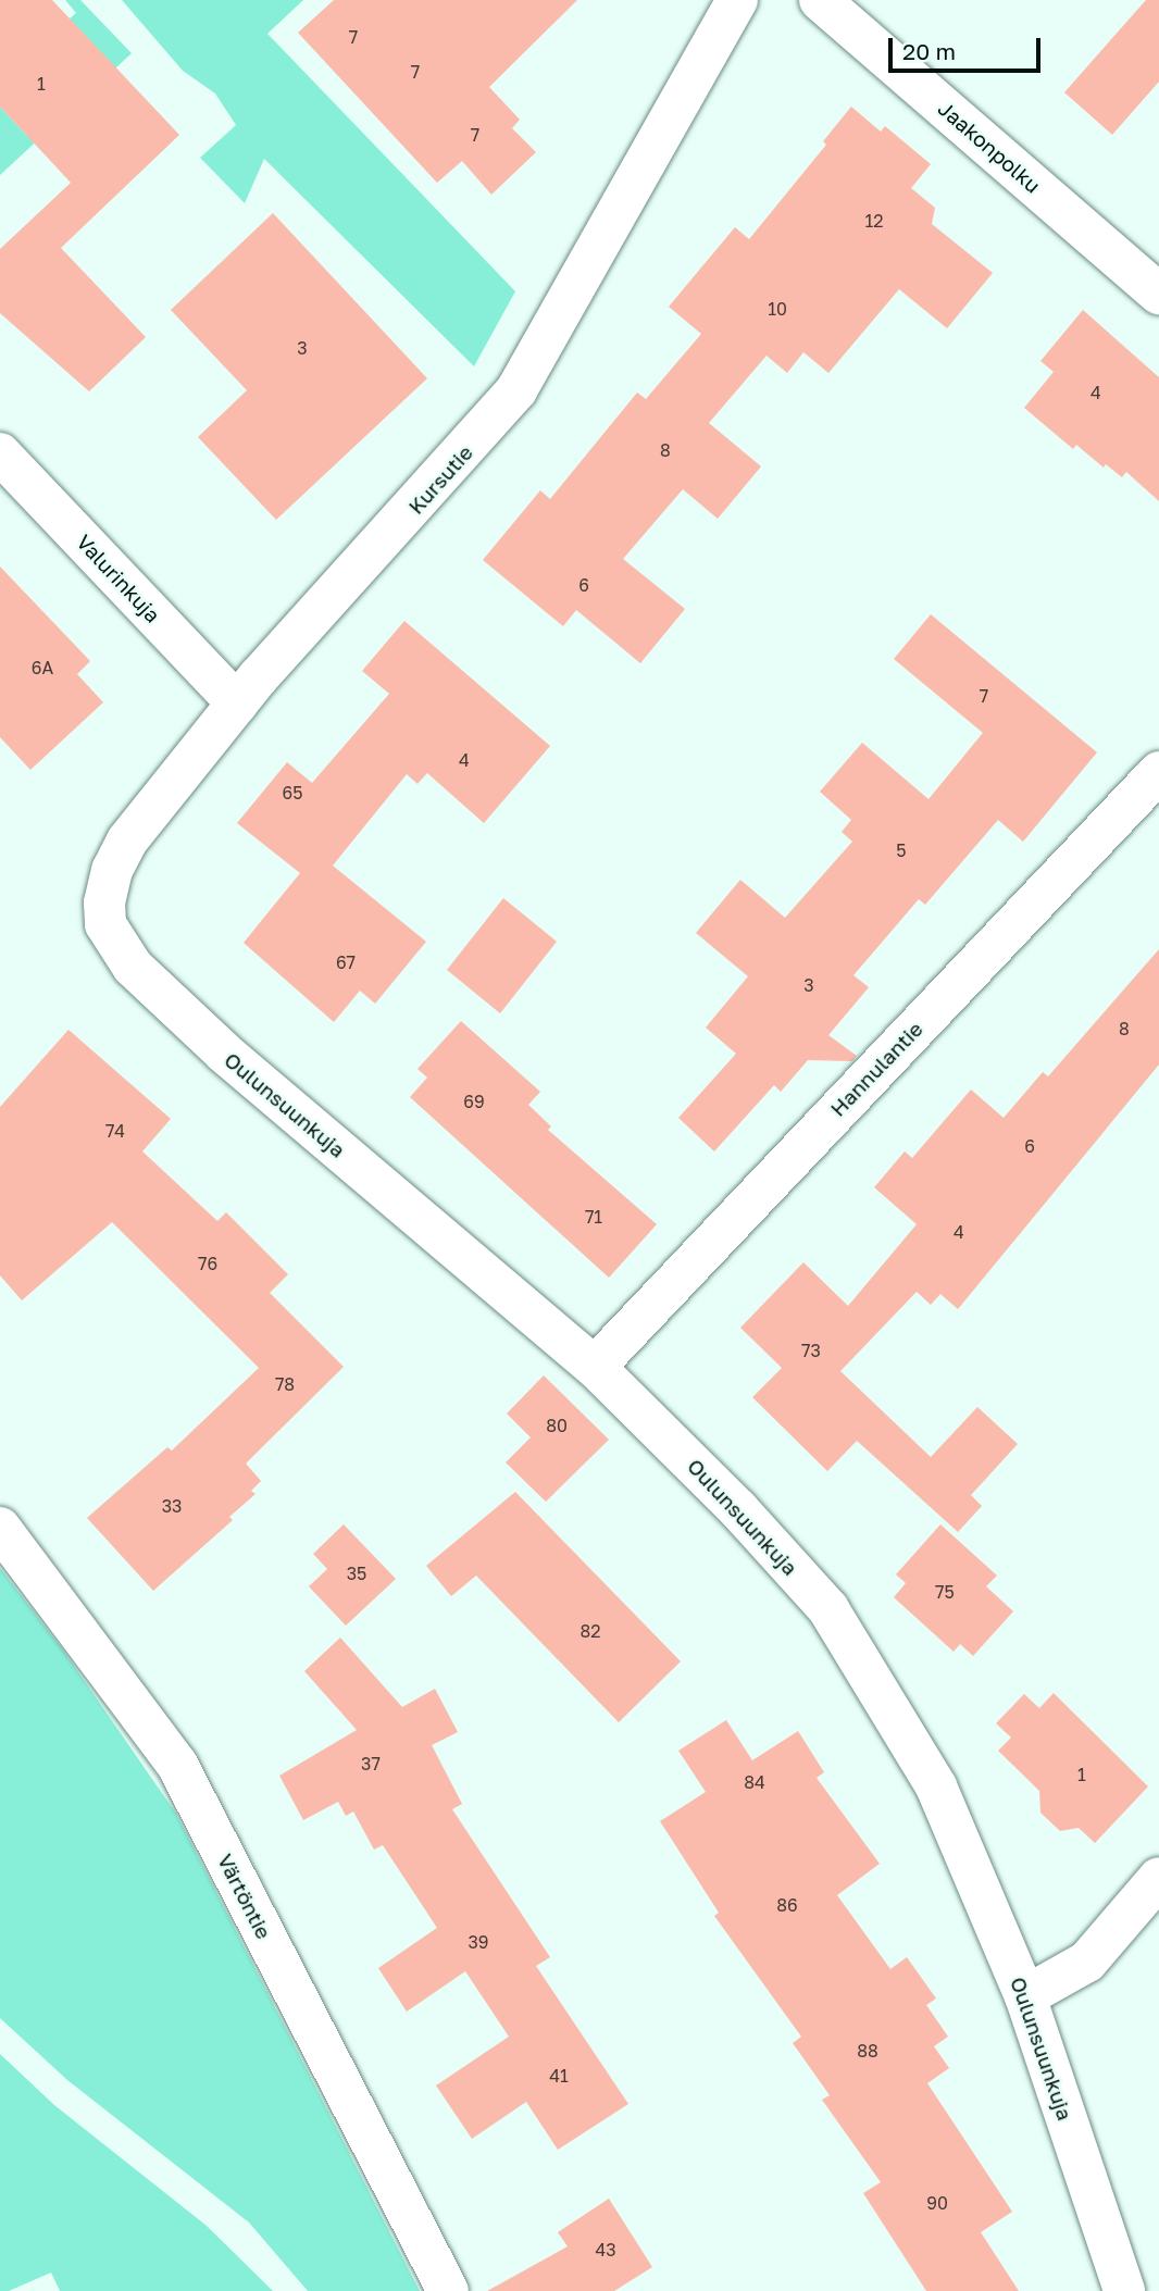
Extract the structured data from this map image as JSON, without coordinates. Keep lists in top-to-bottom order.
{
  "streets": {
    "street": [
      "Jaakonpolku",
      "Kursutie",
      "Valurinkuja",
      "Hannulantie",
      "Oulunsuunkuja",
      "Värtöntie"
    ]
  },
  "crossings": [
    ["Kursutie", "Valurinkuja"],
    ["Kursutie", "Oulunsuunkuja"],
    ["Hannulantie", "Oulunsuunkuja"]
  ],
  "house_numbers": [
    "7",
    "7",
    "1",
    "7",
    "12",
    "10",
    "3",
    "4",
    "8",
    "6",
    "6A",
    "7",
    "4",
    "65",
    "5",
    "67",
    "3",
    "8",
    "69",
    "74",
    "6",
    "71",
    "4",
    "76",
    "73",
    "78",
    "80",
    "33",
    "35",
    "75",
    "82",
    "37",
    "1",
    "84",
    "86",
    "39",
    "88",
    "41",
    "90",
    "43"
  ],
  "scale_bar": "20 m"
}
